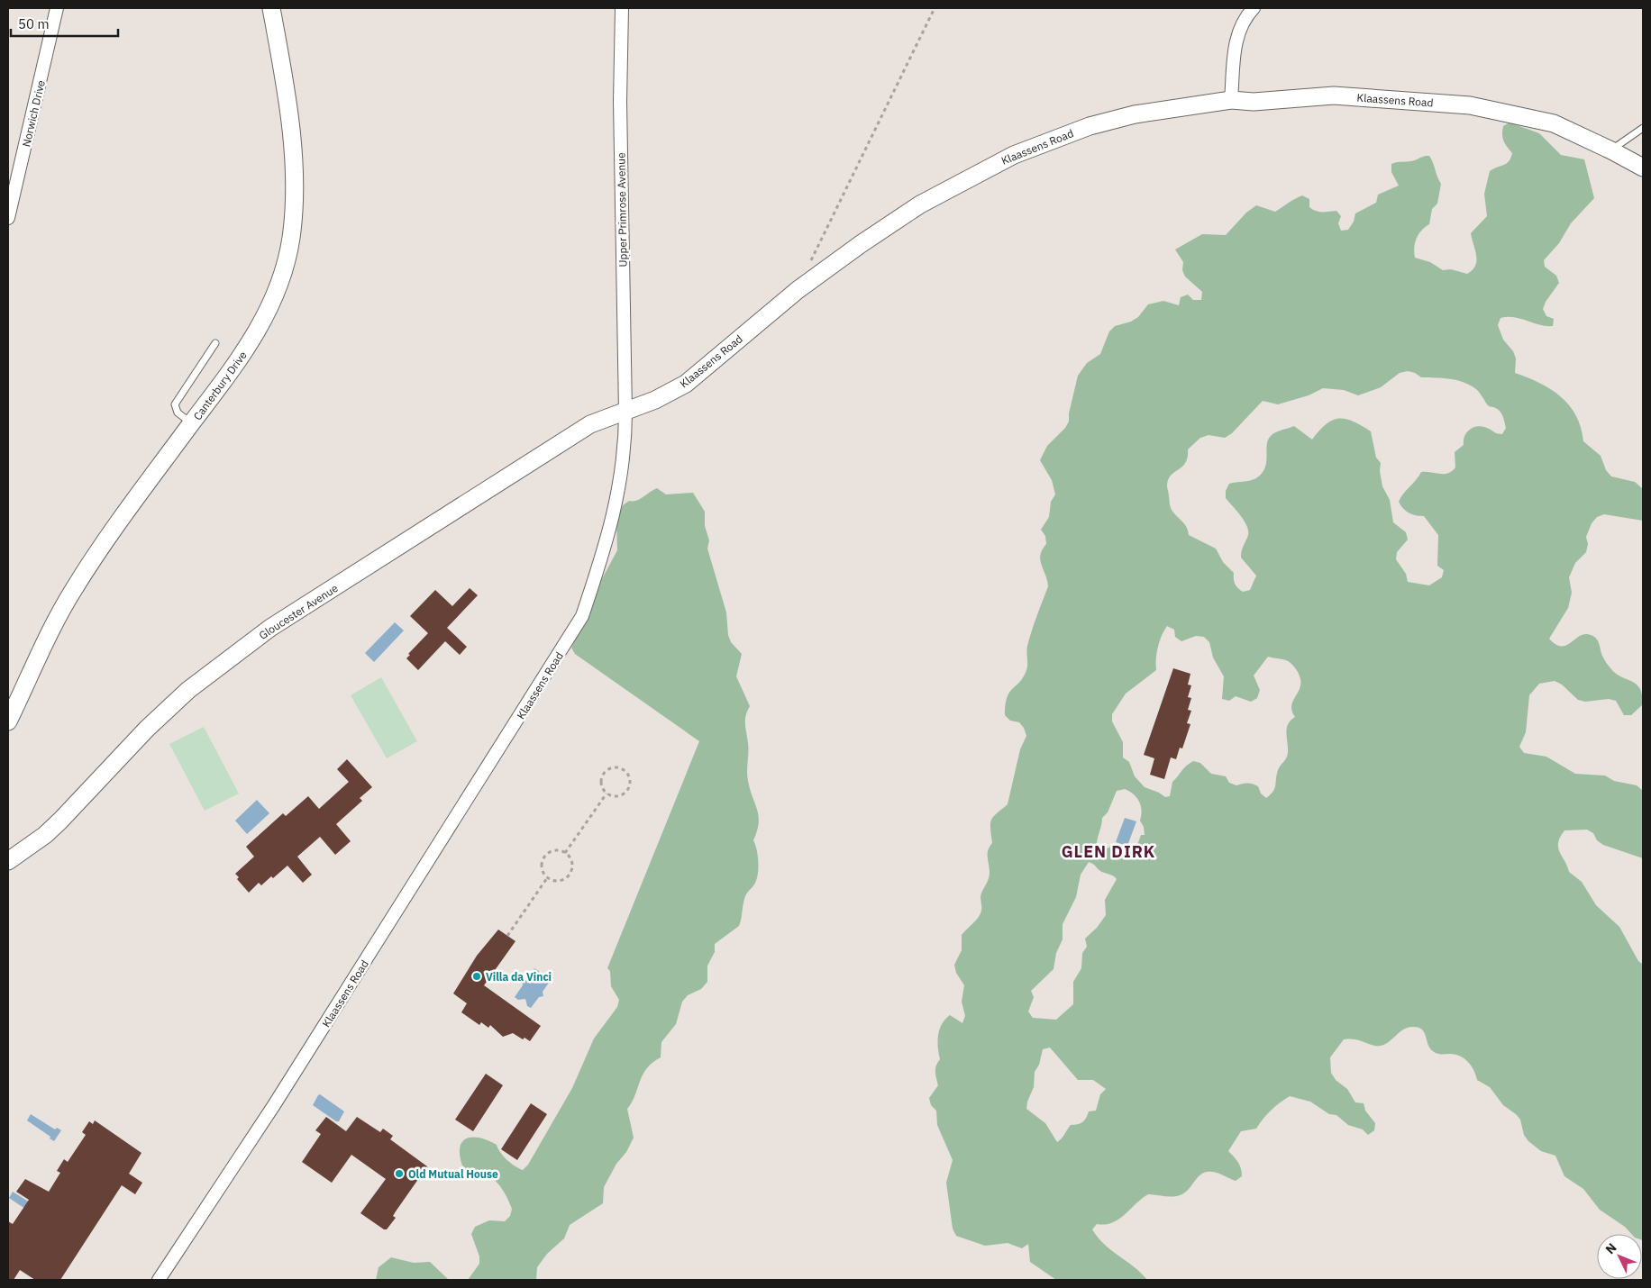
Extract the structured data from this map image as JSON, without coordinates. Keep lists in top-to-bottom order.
{
  "streets": {
    "street": [
      "Klaassens Road",
      "Norwich Drive",
      "Upper Primrose Avenue",
      "Canterbury Drive",
      "Gloucester Avenue"
    ]
  },
  "crossings": [
    ["Klaassens Road", "Upper Primrose Avenue"],
    ["Klaassens Road", "Gloucester Avenue"],
    ["Upper Primrose Avenue", "Gloucester Avenue"]
  ],
  "districts": ["GLEN DIRK"],
  "places": ["Villa da Vinci", "Old Mutual House"],
  "scale_bar": "50 m",
  "north": "top left"
}
